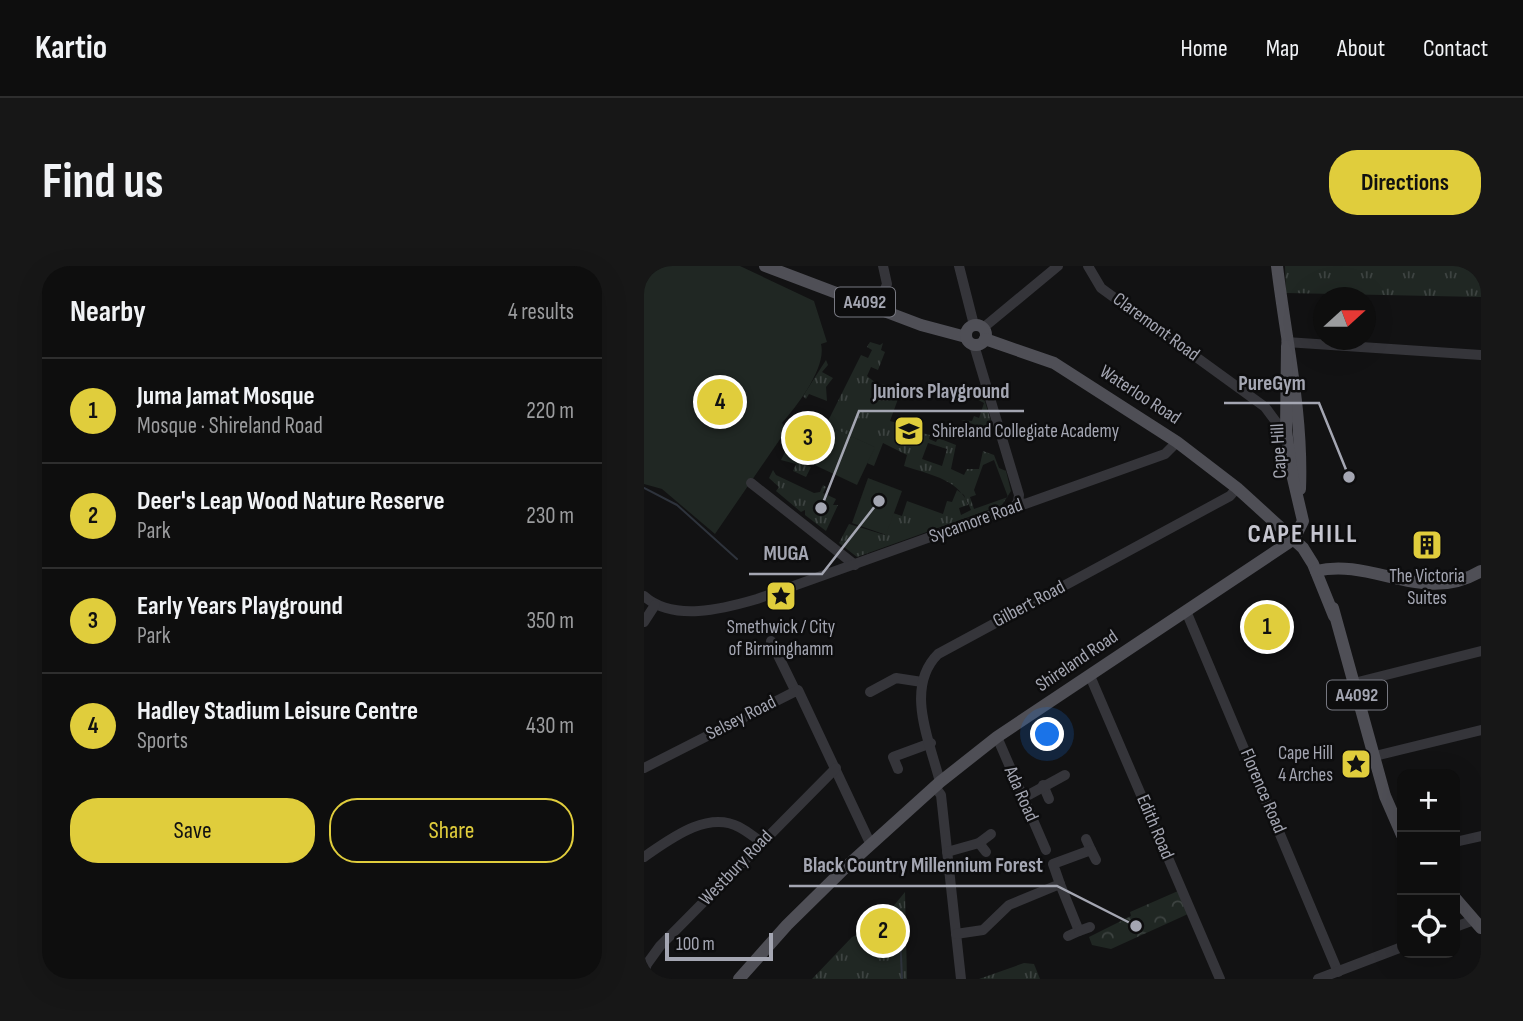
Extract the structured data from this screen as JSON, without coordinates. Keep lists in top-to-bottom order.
{
  "streets": {
    "main road": [
      "A4092",
      "Waterloo Road",
      "Cape Hill",
      "Shireland Road"
    ],
    "street": [
      "Claremont Road",
      "Sycamore Road",
      "Gilbert Road",
      "Selsey Road",
      "Florence Road",
      "Ada Road",
      "Edith Road",
      "Westbury Road"
    ]
  },
  "crossings": [
    ["A4092", "Waterloo Road"],
    ["A4092", "Cape Hill"],
    ["A4092", "Shireland Road"],
    ["Claremont Road", "Cape Hill"],
    ["Waterloo Road", "Cape Hill"],
    ["Waterloo Road", "Sycamore Road"],
    ["Waterloo Road", "Gilbert Road"],
    ["Waterloo Road", "Shireland Road"],
    ["Cape Hill", "Shireland Road"],
    ["Shireland Road", "Selsey Road"],
    ["Shireland Road", "Florence Road"],
    ["Shireland Road", "Ada Road"],
    ["Shireland Road", "Edith Road"],
    ["Selsey Road", "Westbury Road"]
  ],
  "districts": ["CAPE HILL"],
  "places": {
    "school or university": ["Shireland Collegiate Academy"],
    "other": [
      "PureGym",
      "MUGA",
      "Juniors Playground",
      "Black Country Millennium Forest"
    ],
    "building": ["The Victoria Suites"],
    "place": ["Smethwick / City of Birminghamm", "Cape Hill 4 Arches"]
  },
  "scale_bar": "100 m",
  "north": "right",
  "page": {
    "header": "Kartio",
    "nav": [
      "Home",
      "Map",
      "About",
      "Contact"
    ],
    "buttons": [
      "Directions",
      ["Save", "Share"]
    ],
    "title": "Find us",
    "heading": ["Nearby", "4 results"],
    "list": [
      {
        "mark": "1",
        "name": "Juma Jamat Mosque",
        "note": "Mosque · Shireland Road",
        "value": "220 m"
      },
      {
        "mark": "2",
        "name": "Deer's Leap Wood Nature Reserve",
        "note": "Park",
        "value": "230 m"
      },
      {
        "mark": "3",
        "name": "Early Years Playground",
        "note": "Park",
        "value": "350 m"
      },
      {
        "mark": "4",
        "name": "Hadley Stadium Leisure Centre",
        "note": "Sports",
        "value": "430 m"
      }
    ],
    "pins": [
      "4",
      "3",
      "1",
      "2"
    ],
    "map_buttons": ["+", "−"],
    "scale": "100 m"
  }
}
